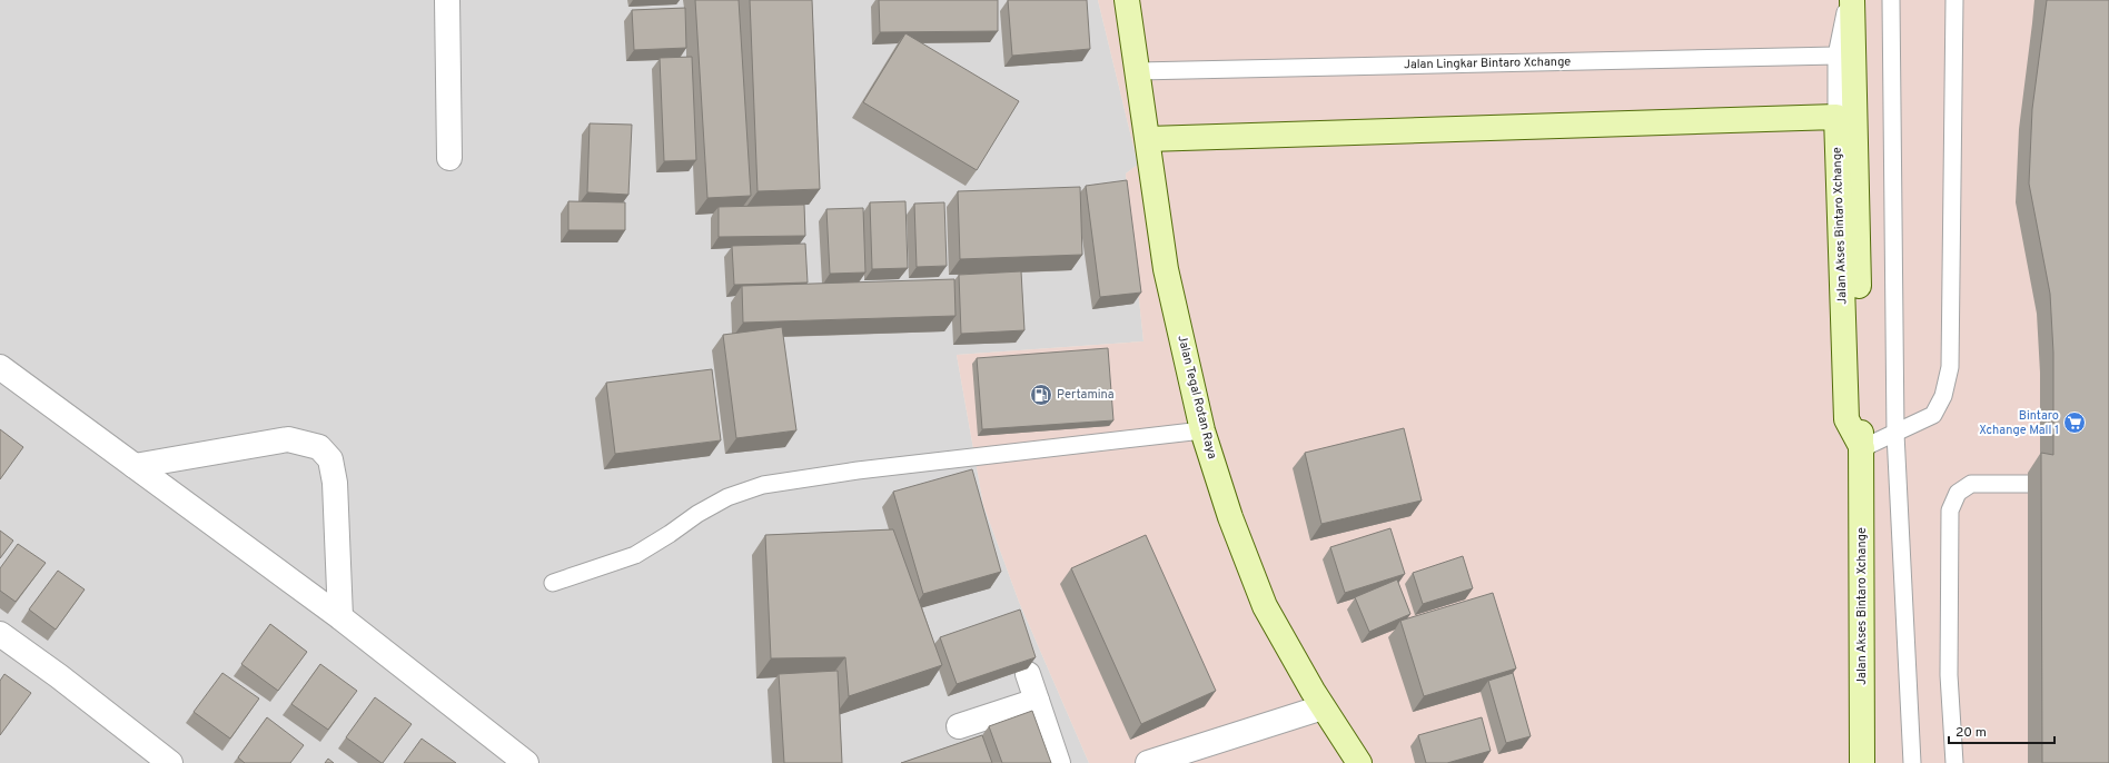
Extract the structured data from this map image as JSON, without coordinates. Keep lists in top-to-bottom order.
{
  "streets": {
    "main road": ["Jalan Akses Bintaro Xchange", "Jalan Tegal Rotan Raya"],
    "lane": ["Jalan Lingkar Bintaro Xchange"]
  },
  "crossings": [
    ["Jalan Lingkar Bintaro Xchange", "Jalan Akses Bintaro Xchange"],
    ["Jalan Lingkar Bintaro Xchange", "Jalan Tegal Rotan Raya"]
  ],
  "places": {
    "fuel station": ["Pertamina"],
    "supermarket": ["Bintaro Xchange Mall 1"]
  },
  "scale_bar": "20 m"
}
